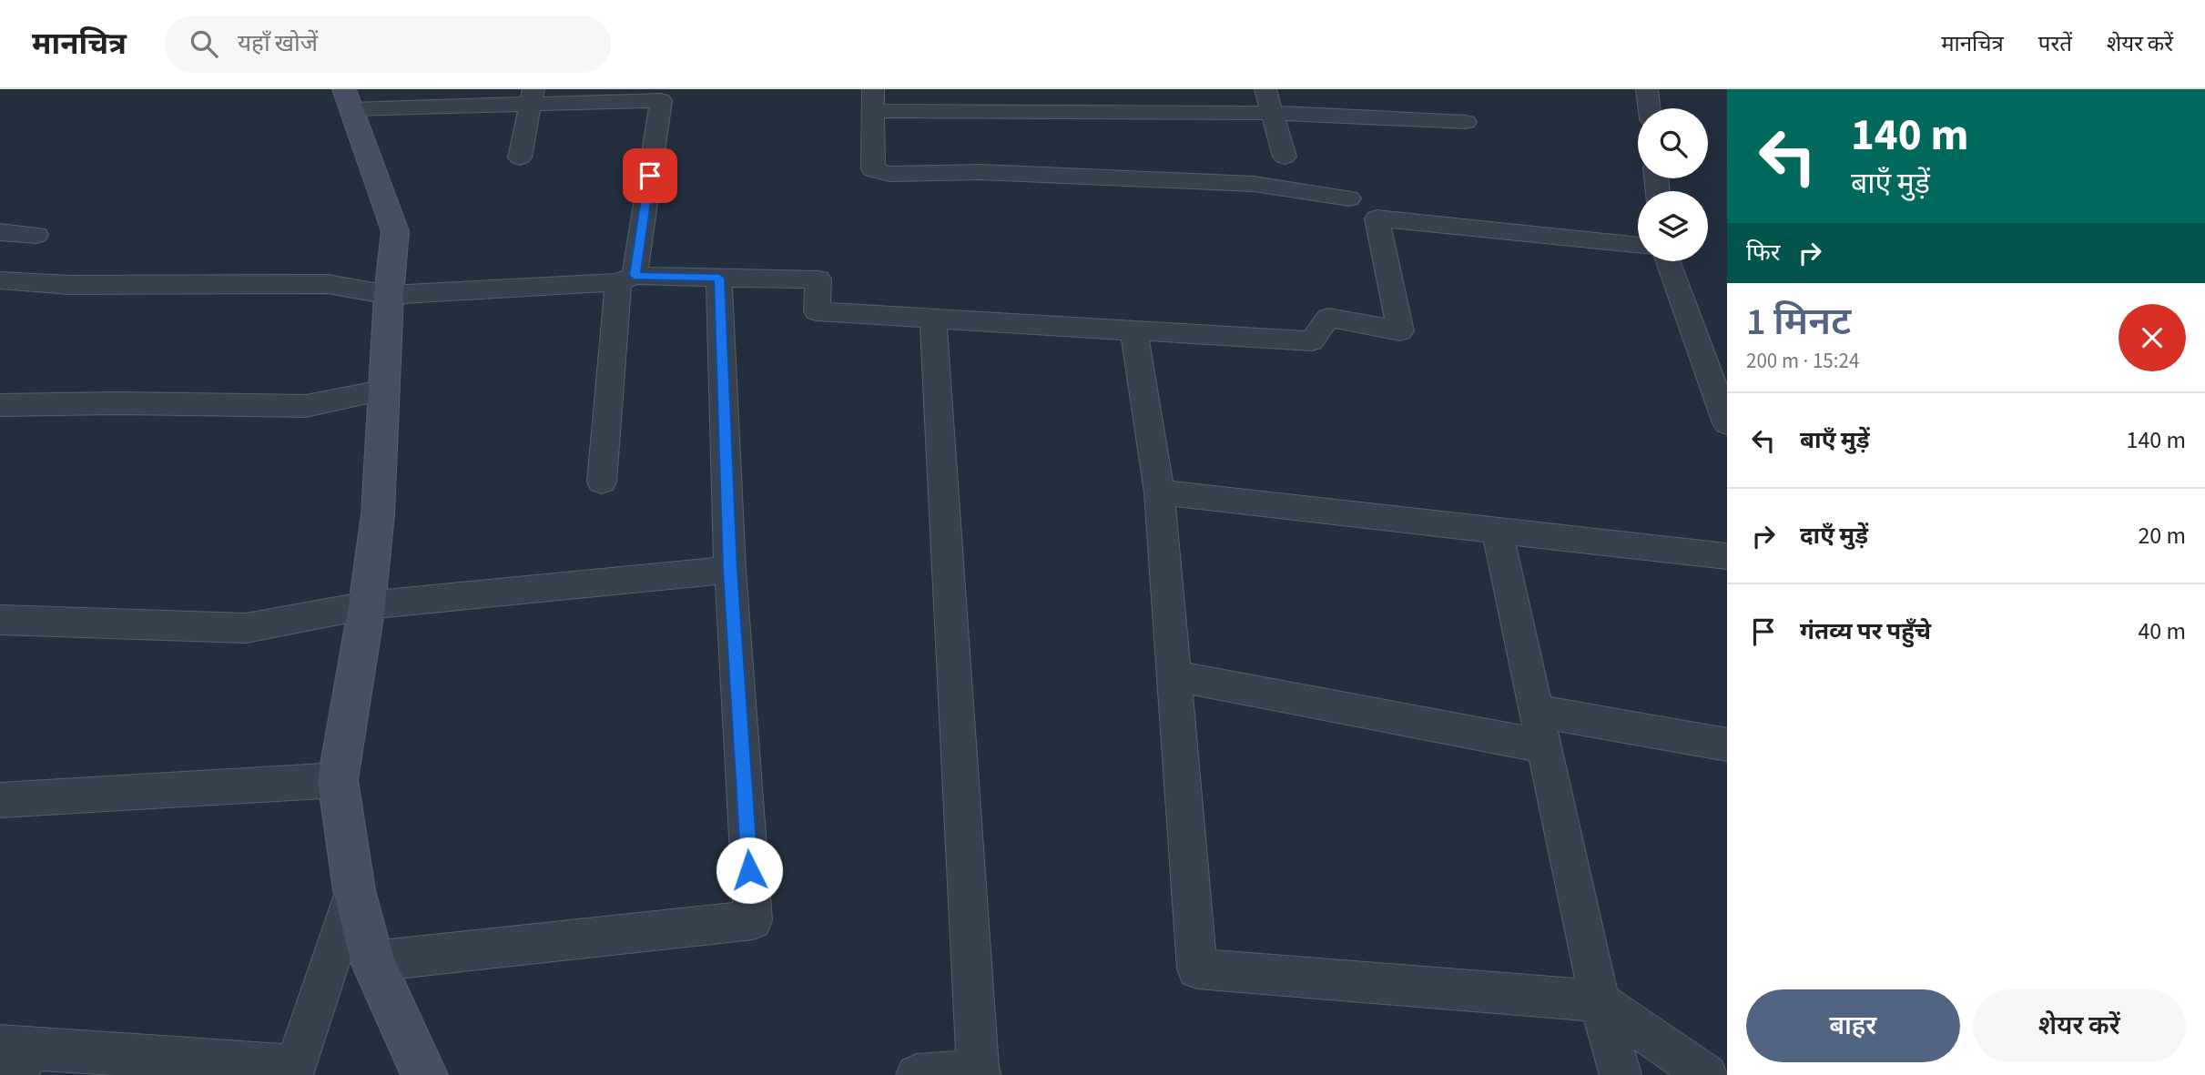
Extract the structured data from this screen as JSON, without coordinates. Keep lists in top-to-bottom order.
{
  "page": {
    "header": "मानचित्र",
    "search": "यहाँ खोजें",
    "nav": ["मानचित्र", "परतें", "शेयर करें"],
    "turn": ["140 m", "बाएँ मुड़ें"],
    "then": "फिर",
    "heading": ["1 मिनट", "200 m · 15:24"],
    "list": [
      {
        "name": "बाएँ मुड़ें",
        "value": "140 m"
      },
      {
        "name": "दाएँ मुड़ें",
        "value": "20 m"
      },
      {
        "name": "गंतव्य पर पहुँचे",
        "value": "40 m"
      }
    ],
    "buttons": ["बाहर", "शेयर करें"]
  }
}
